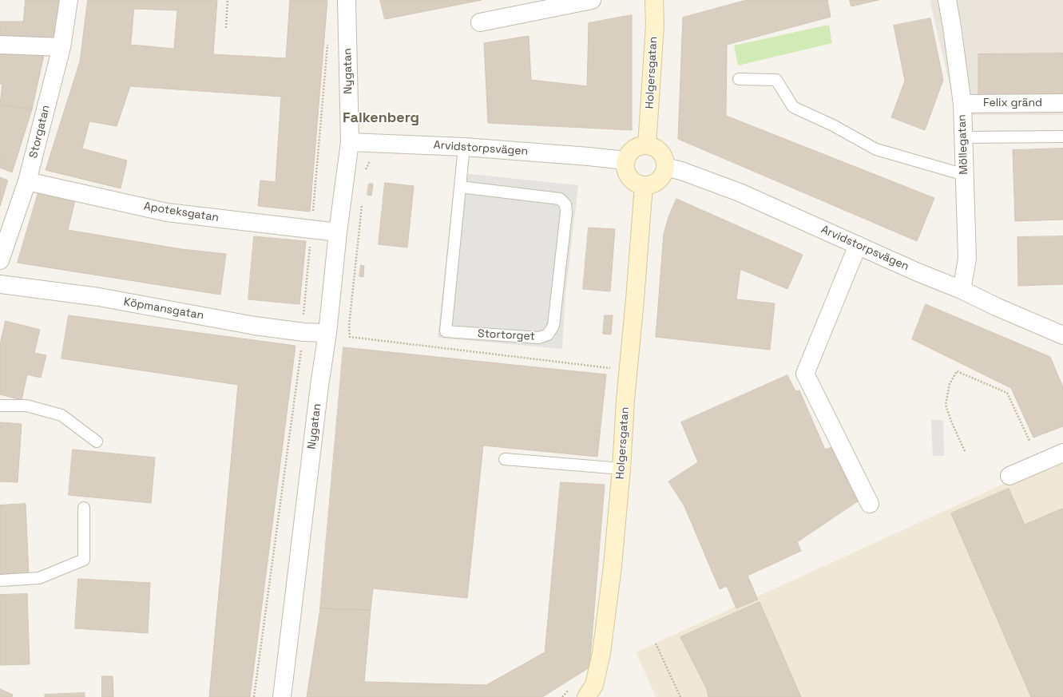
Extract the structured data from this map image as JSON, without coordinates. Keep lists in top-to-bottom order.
{
  "streets": {
    "main road": ["Holgersgatan"],
    "street": [
      "Nygatan",
      "Felix gränd",
      "Storgatan",
      "Möllegatan",
      "Arvidstorpsvägen",
      "Apoteksgatan",
      "Köpmansgatan"
    ],
    "lane": ["Stortorget"]
  },
  "crossings": [
    ["Nygatan", "Arvidstorpsvägen"],
    ["Nygatan", "Apoteksgatan"],
    ["Nygatan", "Köpmansgatan"],
    ["Holgersgatan", "Arvidstorpsvägen"],
    ["Felix gränd", "Möllegatan"],
    ["Storgatan", "Apoteksgatan"],
    ["Möllegatan", "Arvidstorpsvägen"],
    ["Arvidstorpsvägen", "Stortorget"]
  ],
  "districts": ["Falkenberg"]
}
